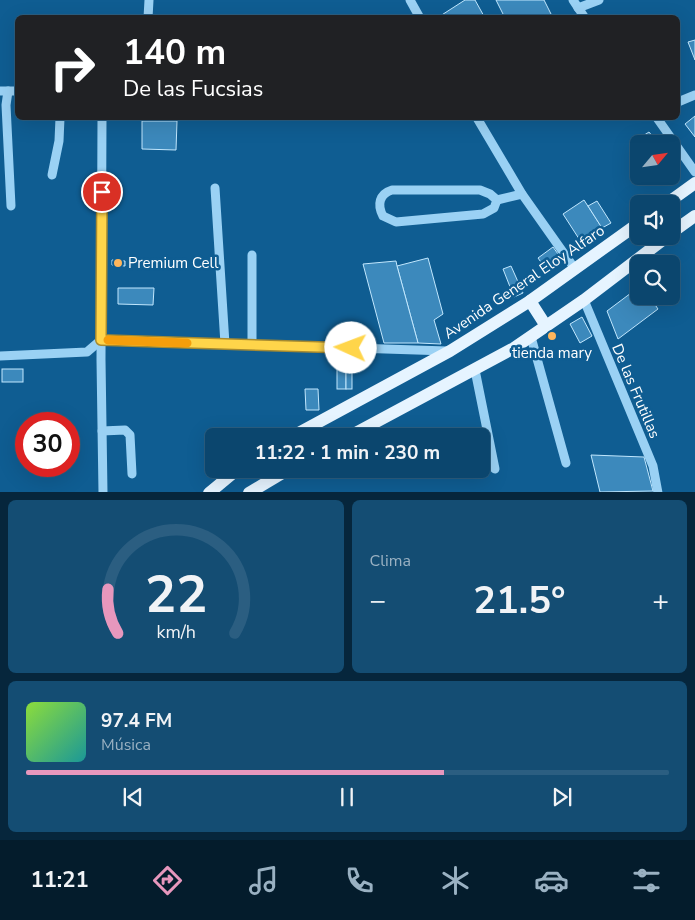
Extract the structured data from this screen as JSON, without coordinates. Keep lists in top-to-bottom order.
{
  "streets": {
    "main road": ["Avenida General Eloy Alfaro"],
    "street": ["De las Frutillas"]
  },
  "places": ["Premium Cell", "tienda mary"],
  "north": "top right",
  "page": {
    "turn": ["140 m", "De las Fucsias"],
    "limit": "30",
    "trip": "11:22 · 1 min · 230 m",
    "tile": "Clima",
    "heat": ["−", "21.5°", "+"],
    "song": ["97.4 FM", "Música"],
    "tabs": "11:21",
    "gauge": ["22", "km/h"]
  }
}
